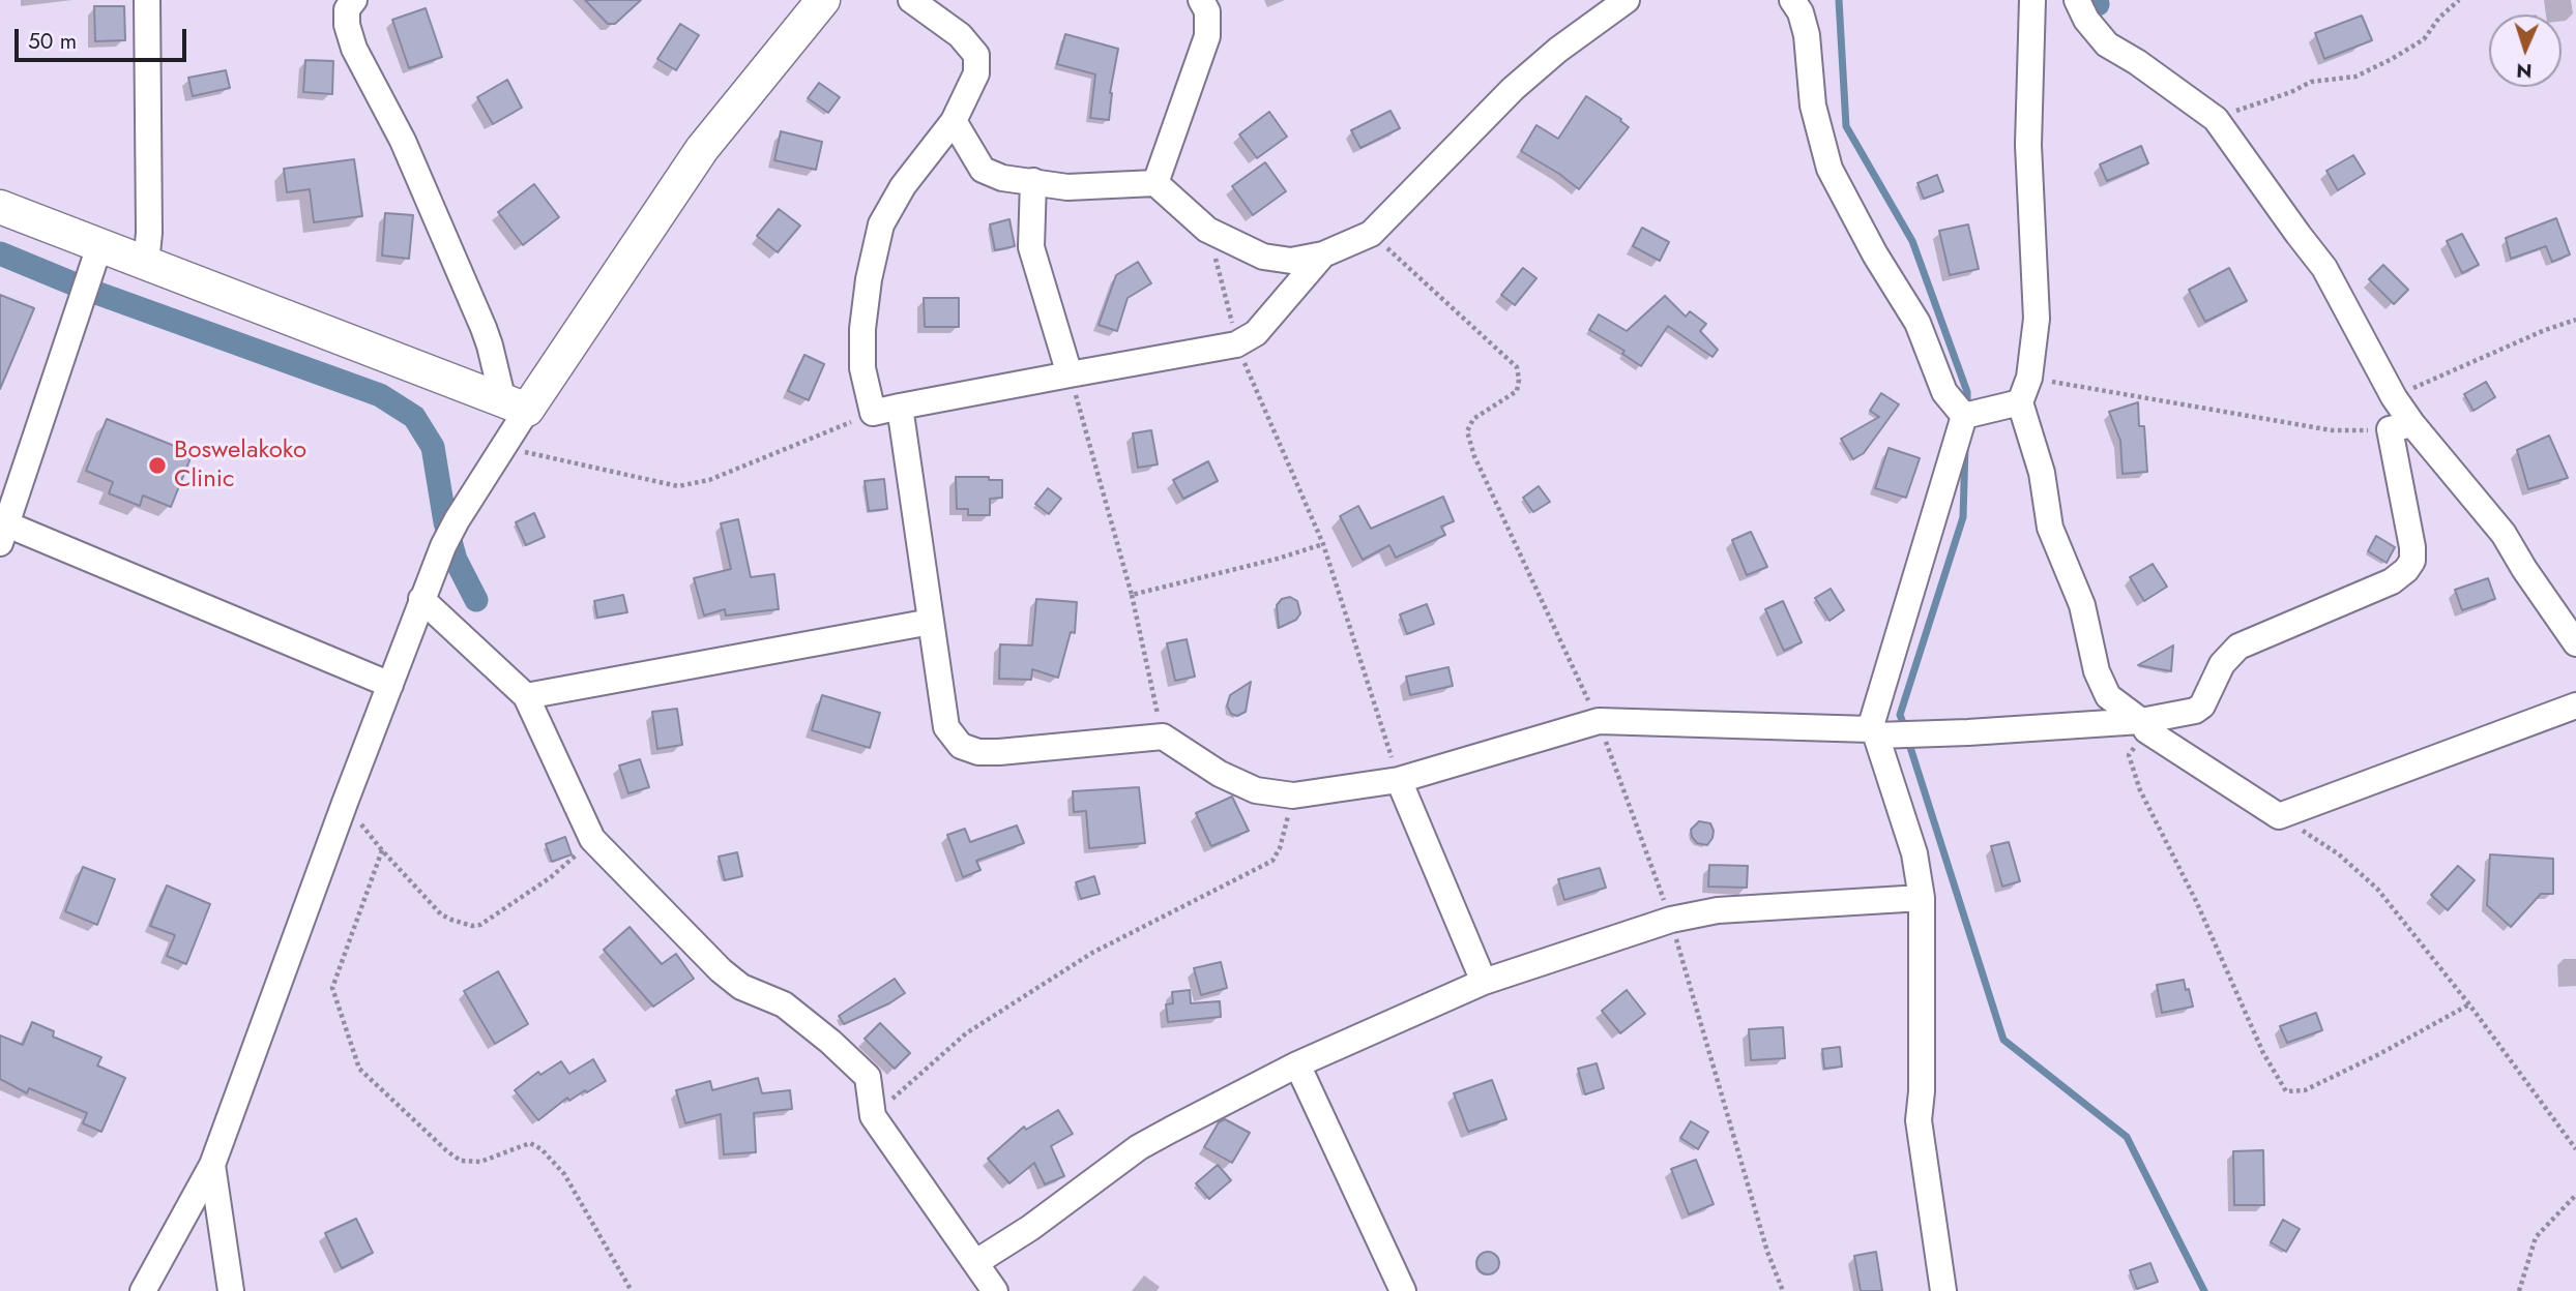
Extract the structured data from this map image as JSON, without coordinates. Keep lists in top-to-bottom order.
{
  "places": ["Boswelakoko Clinic"],
  "scale_bar": "50 m",
  "north": "bottom"
}
